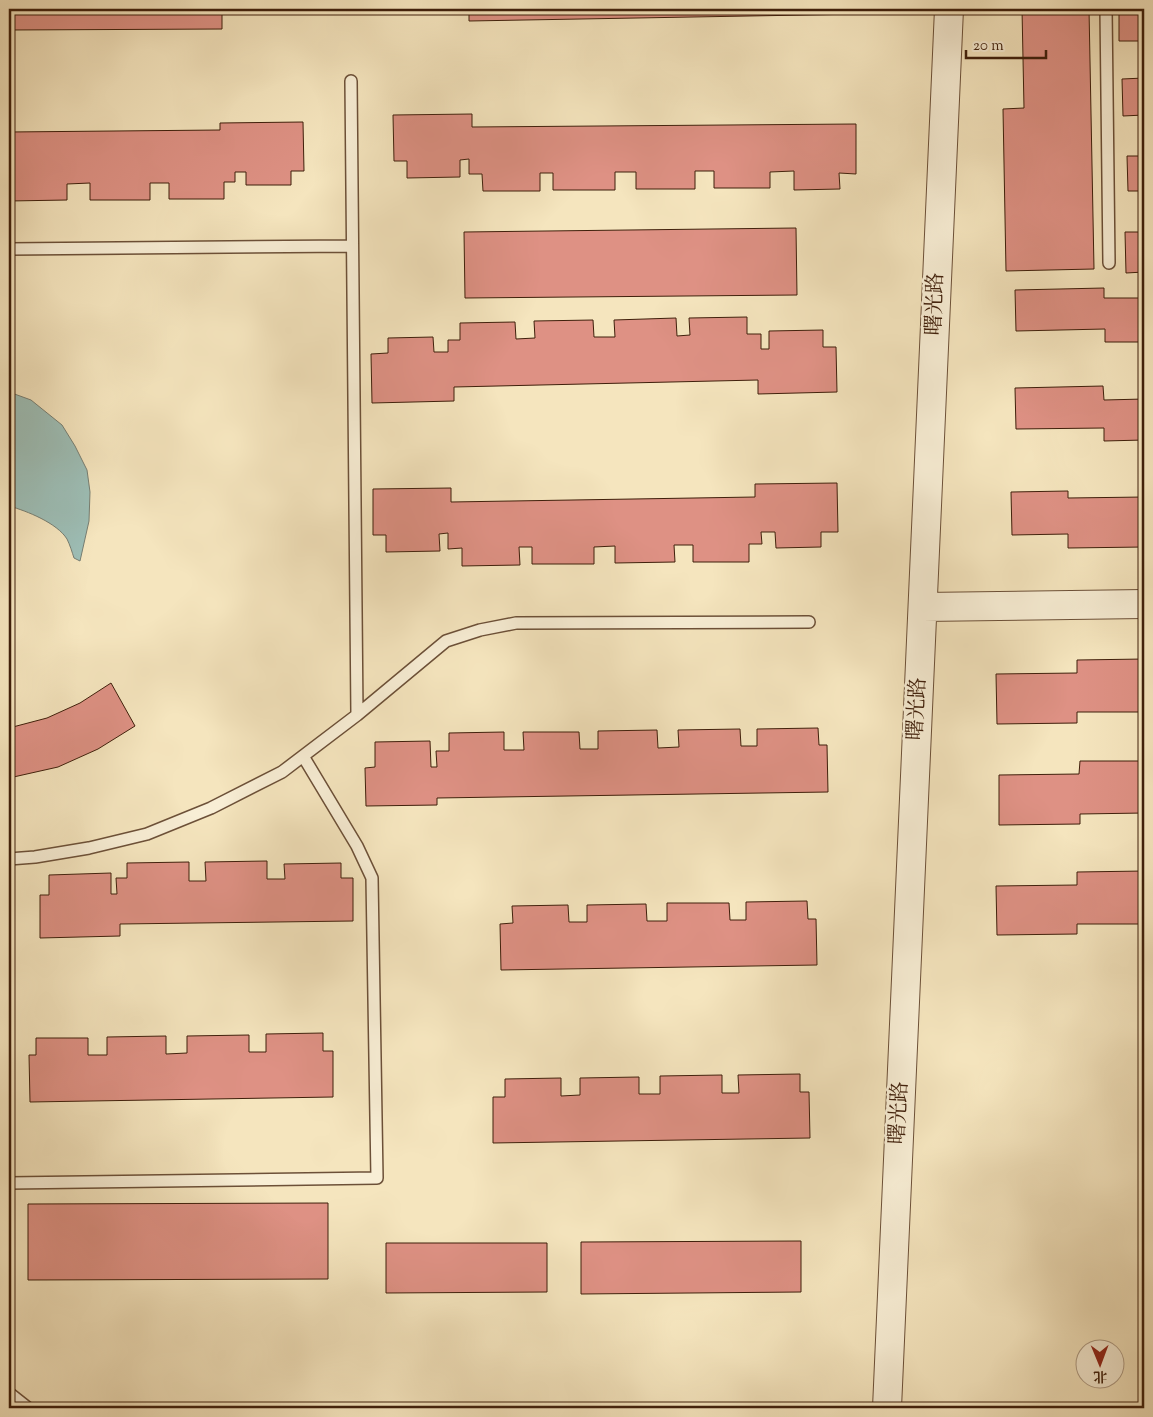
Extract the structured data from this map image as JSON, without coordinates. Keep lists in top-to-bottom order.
{
  "streets": {
    "street": ["曙光路"]
  },
  "scale_bar": "20 m",
  "north": "bottom"
}
